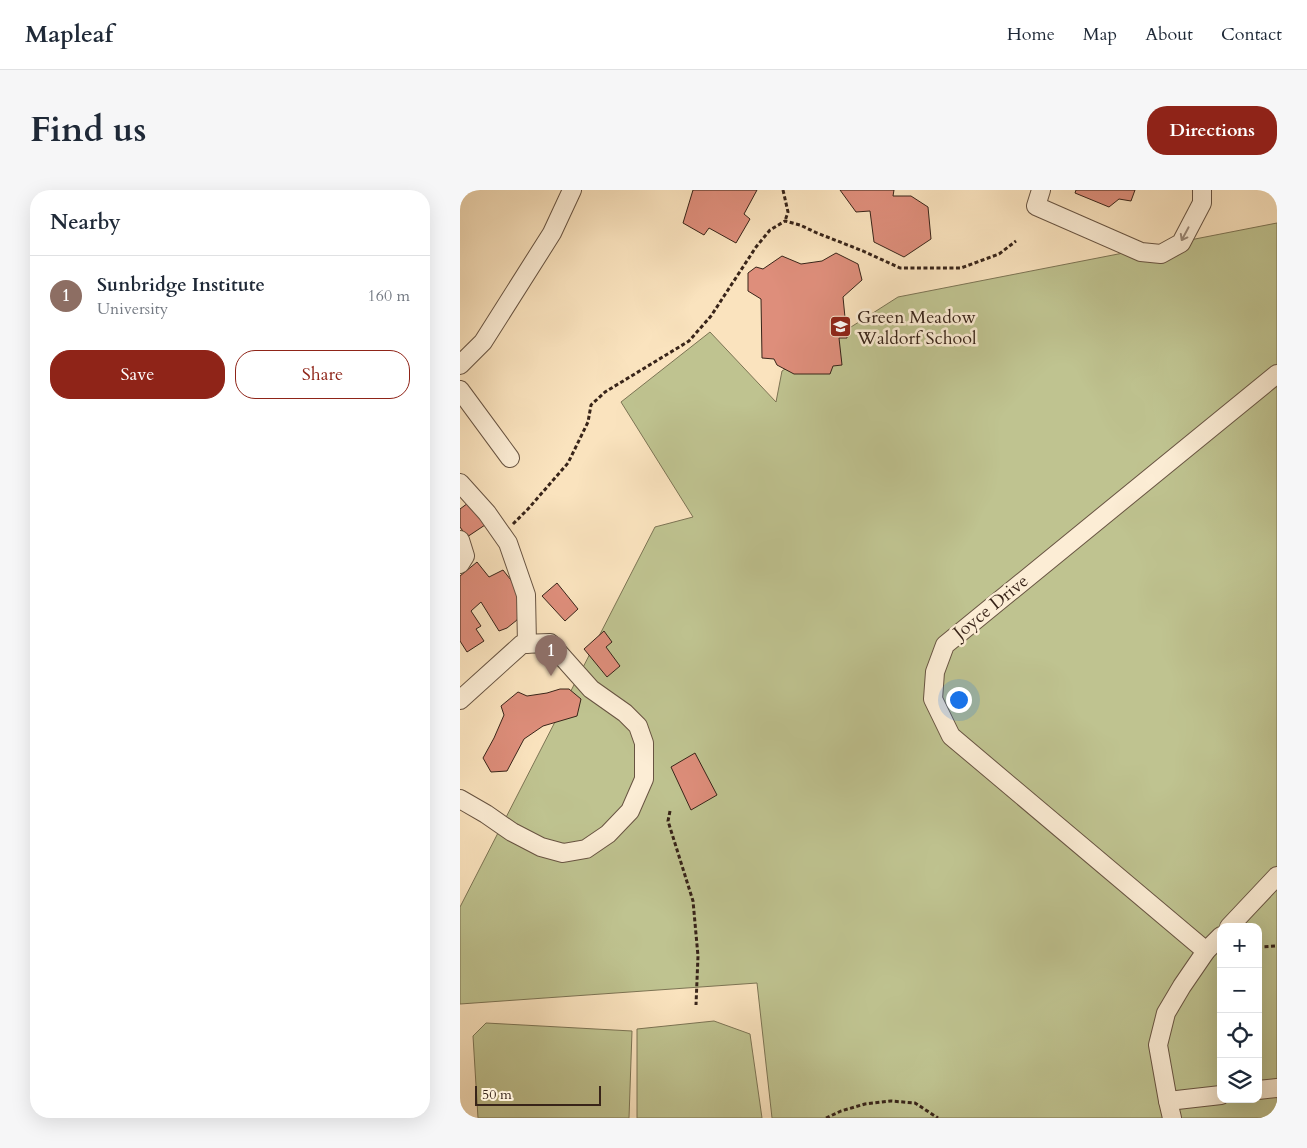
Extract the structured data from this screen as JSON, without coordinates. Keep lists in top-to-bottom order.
{
  "streets": {
    "street": ["Joyce Drive"]
  },
  "places": {
    "school or university": ["Green Meadow Waldorf School"]
  },
  "scale_bar": "50 m",
  "page": {
    "header": "Mapleaf",
    "nav": [
      "Home",
      "Map",
      "About",
      "Contact"
    ],
    "title": "Find us",
    "buttons": [
      "Directions",
      ["Save", "Share"]
    ],
    "heading": "Nearby",
    "list": [
      {
        "mark": "1",
        "name": "Sunbridge Institute",
        "note": "University",
        "value": "160 m"
      }
    ],
    "pins": "1",
    "map_buttons": ["+", "−"],
    "scale": "50 m"
  }
}
